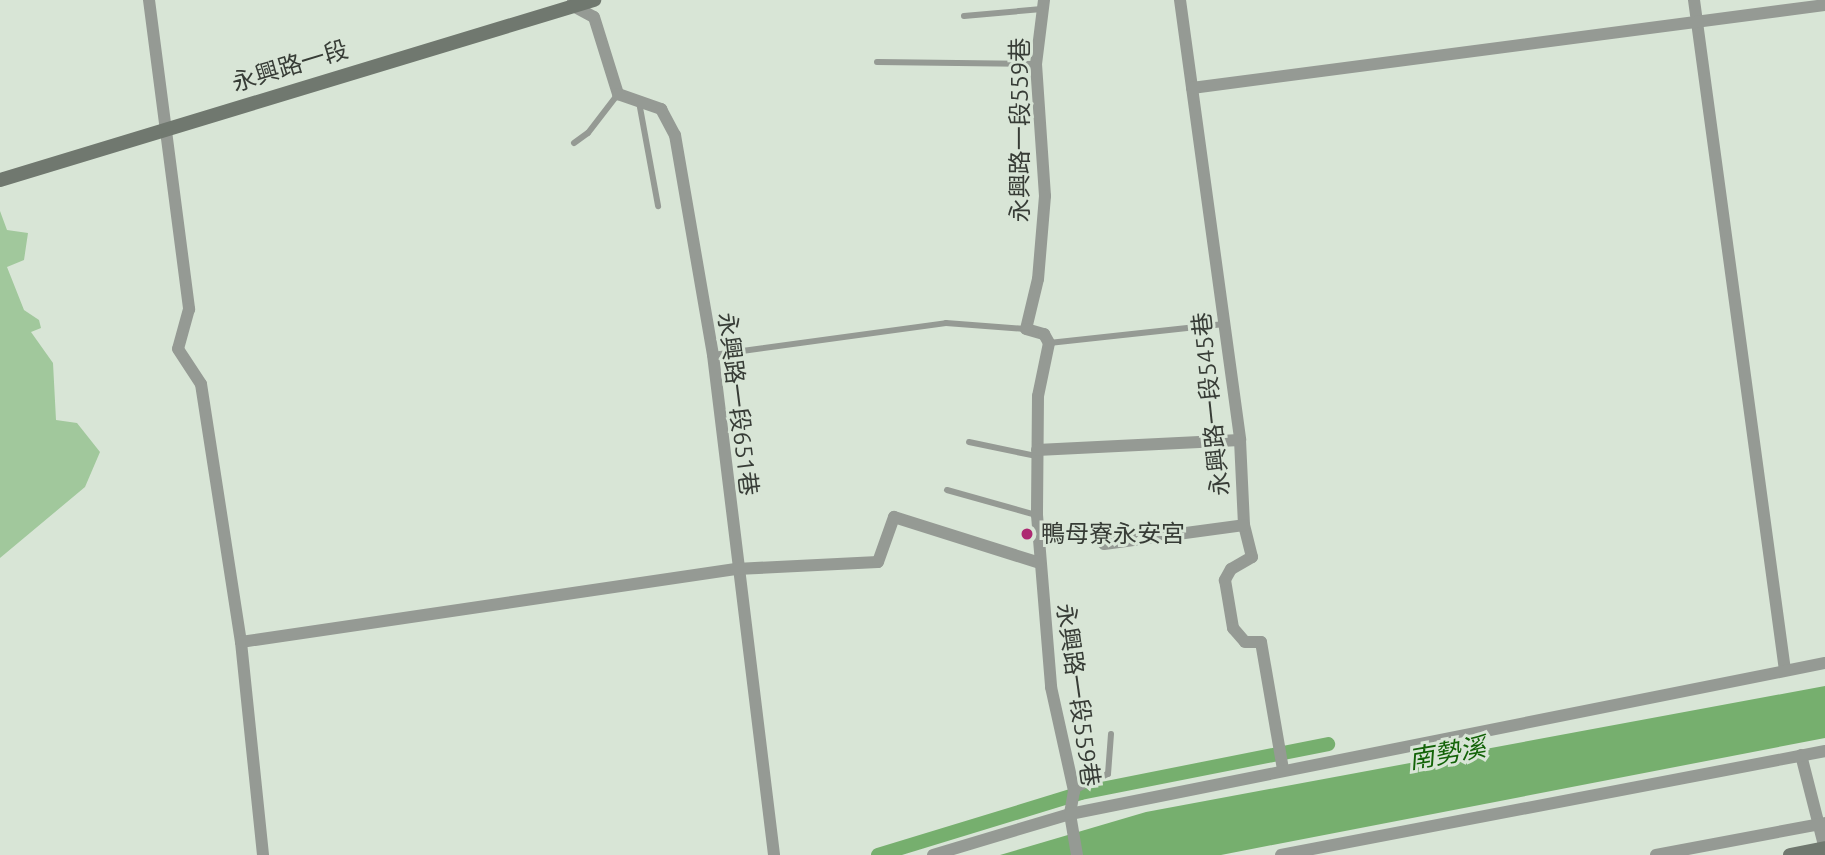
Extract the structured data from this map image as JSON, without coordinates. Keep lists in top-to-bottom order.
{
  "streets": {
    "street": [
      "永興路一段",
      "永興路一段559巷",
      "永興路一段651巷",
      "永興路一段545巷"
    ]
  },
  "water": ["南勢溪"],
  "places": ["鴨母寮永安宮"]
}
